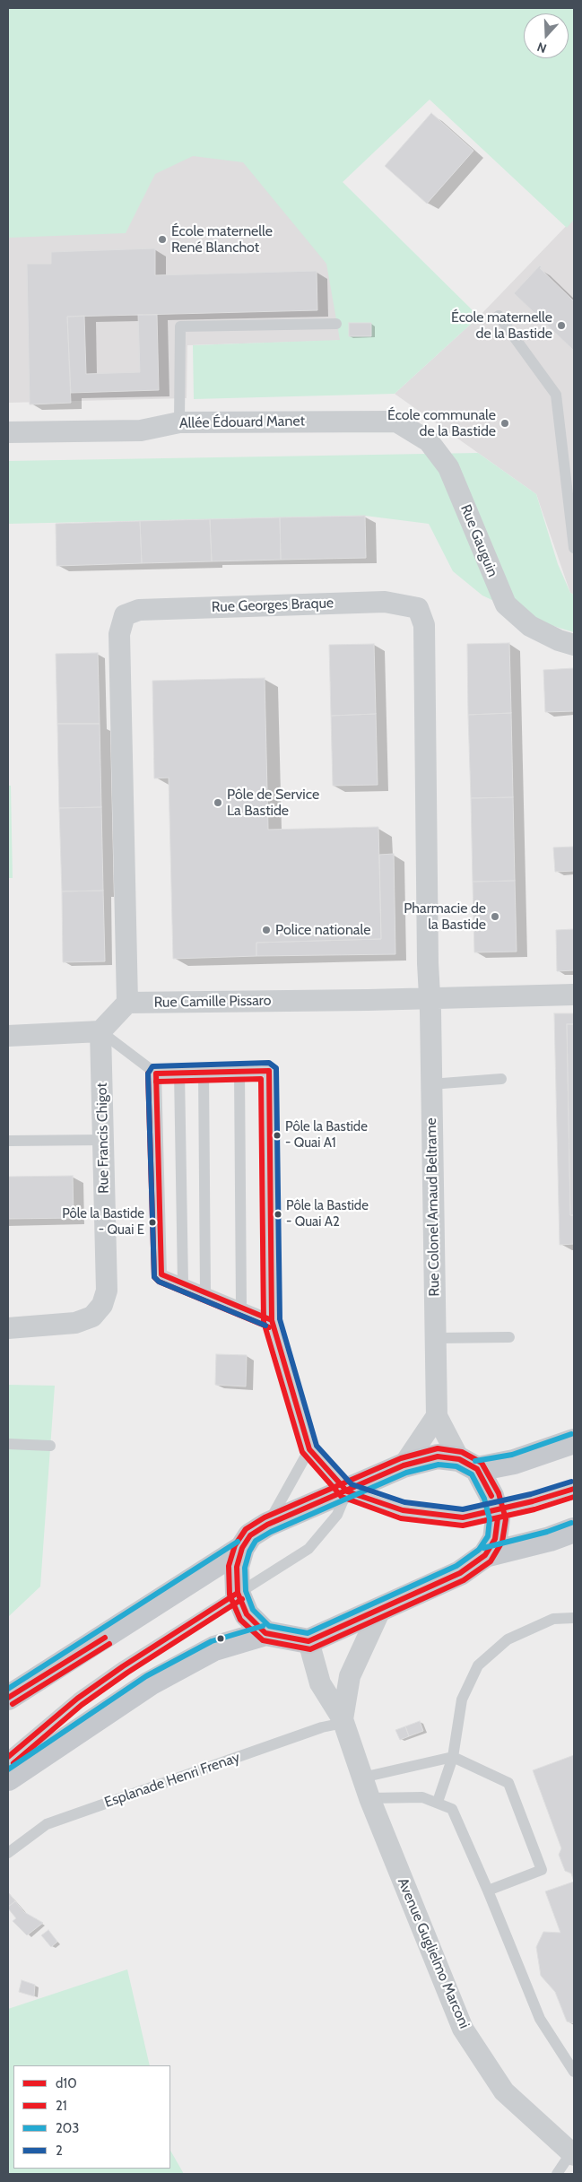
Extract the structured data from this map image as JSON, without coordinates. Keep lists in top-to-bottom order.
{
  "streets": {
    "street": [
      "Allée Édouard Manet",
      "Rue Gauguin",
      "Rue Georges Braque",
      "Rue Camille Pissaro",
      "Rue Francis Chigot",
      "Rue Colonel Arnaud Beltrame",
      "Avenue Guglielmo Marconi"
    ],
    "lane": ["Esplanade Henri Frenay"]
  },
  "crossings": [
    ["Allée Édouard Manet", "Rue Gauguin"],
    ["Rue Georges Braque", "Rue Camille Pissaro"],
    ["Rue Georges Braque", "Rue Colonel Arnaud Beltrame"],
    ["Rue Camille Pissaro", "Rue Colonel Arnaud Beltrame"],
    ["Esplanade Henri Frenay", "Avenue Guglielmo Marconi"]
  ],
  "places": [
    "École maternelle René Blanchot",
    "École maternelle de la Bastide",
    "École communale de la Bastide",
    "Pôle de Service La Bastide",
    "Pharmacie de la Bastide",
    "Police nationale",
    "Pôle la Bastide - Quai A1",
    "Pôle la Bastide - Quai A2",
    "Pôle la Bastide - Quai E"
  ],
  "lines": [
    "transit line 2",
    "transit line d10",
    "transit line 21",
    "transit line 203"
  ],
  "legend": [
    "d10",
    "21",
    "203",
    "2"
  ],
  "north": "bottom"
}
